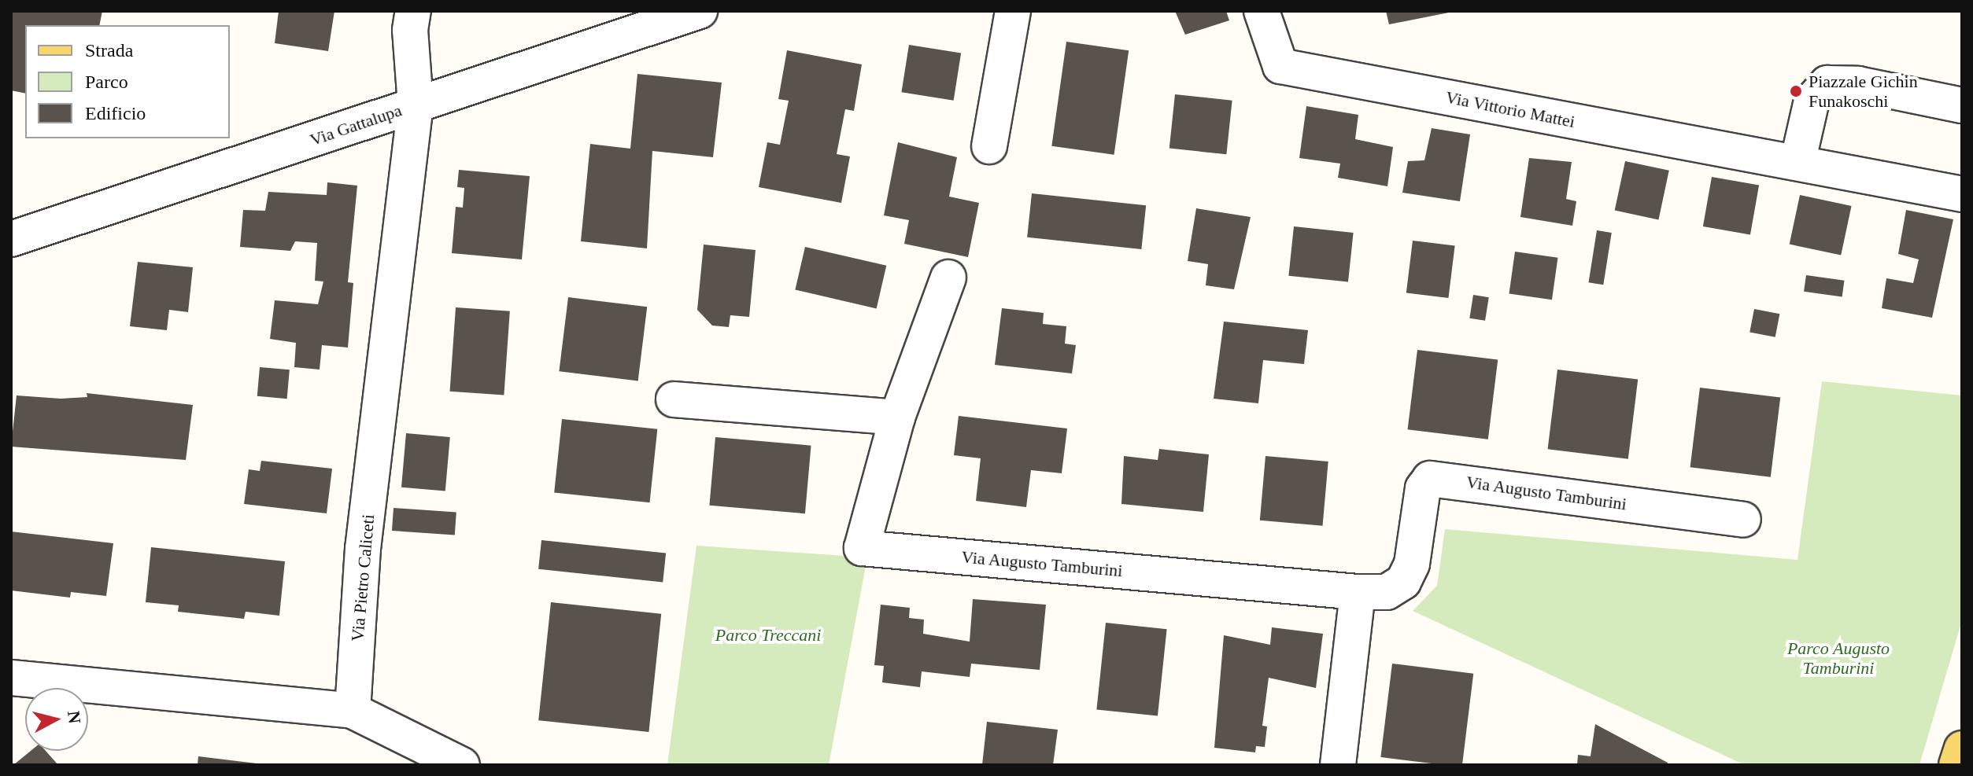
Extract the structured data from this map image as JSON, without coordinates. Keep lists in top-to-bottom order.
{
  "streets": {
    "street": [
      "Via Vittorio Mattei",
      "Via Gattalupa",
      "Via Augusto Tamburini",
      "Via Pietro Caliceti"
    ]
  },
  "crossings": [
    ["Via Gattalupa", "Via Pietro Caliceti"]
  ],
  "parks": ["Parco Treccani", "Parco Augusto Tamburini"],
  "places": ["Piazzale Gichin Funakoschi"],
  "legend": ["Strada", "Parco", "Edificio"],
  "north": "right"
}
